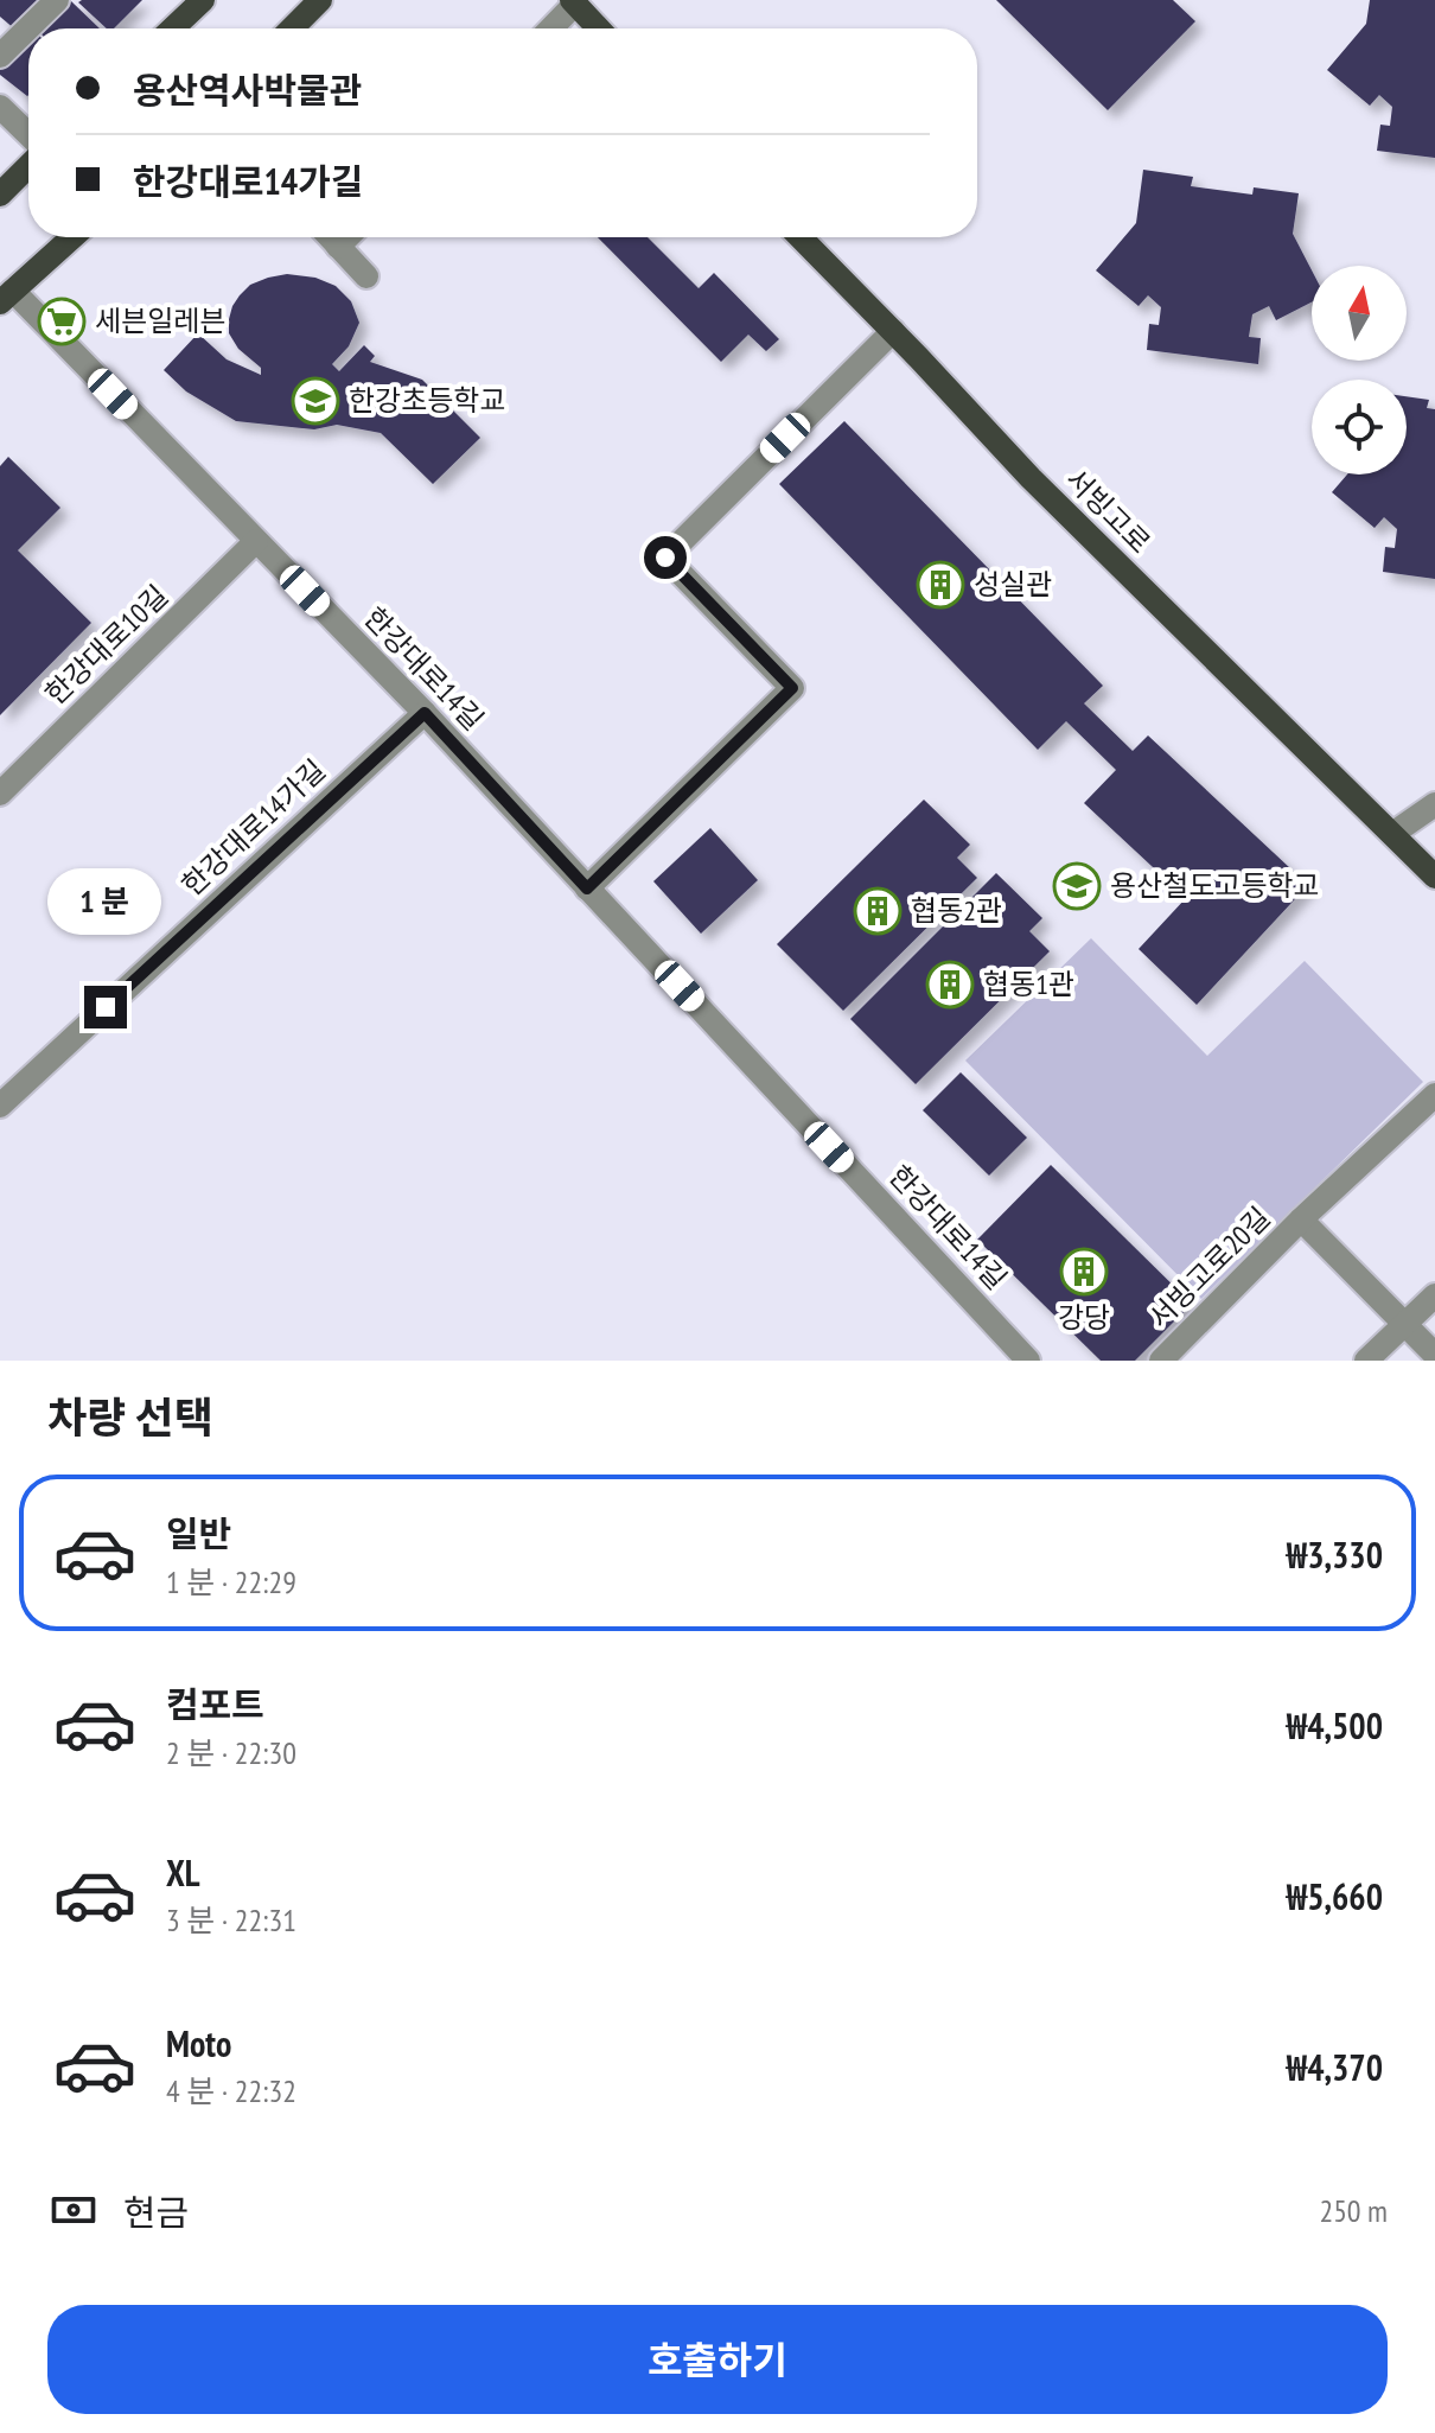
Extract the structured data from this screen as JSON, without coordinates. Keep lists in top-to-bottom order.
{
  "streets": {
    "main road": ["서빙고로"],
    "street": [
      "한강대로10길",
      "한강대로14길",
      "한강대로14가길",
      "서빙고로20길"
    ]
  },
  "crossings": [
    ["한강대로10길", "한강대로14길"],
    ["한강대로14길", "한강대로14가길"]
  ],
  "places": {
    "supermarket": ["세븐일레븐"],
    "school or university": ["한강초등학교", "용산철도고등학교"],
    "building": [
      "성실관",
      "협동2관",
      "협동1관",
      "강당"
    ]
  },
  "north": "top",
  "page": {
    "banner": ["용산역사박물관", "한강대로14가길"],
    "bubble": "1 분",
    "heading": "차량 선택",
    "list": [
      {
        "name": "일반",
        "note": "1 분 · 22:29",
        "value": "₩3,330"
      },
      {
        "name": "컴포트",
        "note": "2 분 · 22:30",
        "value": "₩4,500"
      },
      {
        "name": "XL",
        "note": "3 분 · 22:31",
        "value": "₩5,660"
      },
      {
        "name": "Moto",
        "note": "4 분 · 22:32",
        "value": "₩4,370"
      }
    ],
    "pay": ["현금", "250 m"],
    "buttons": "호출하기"
  }
}
